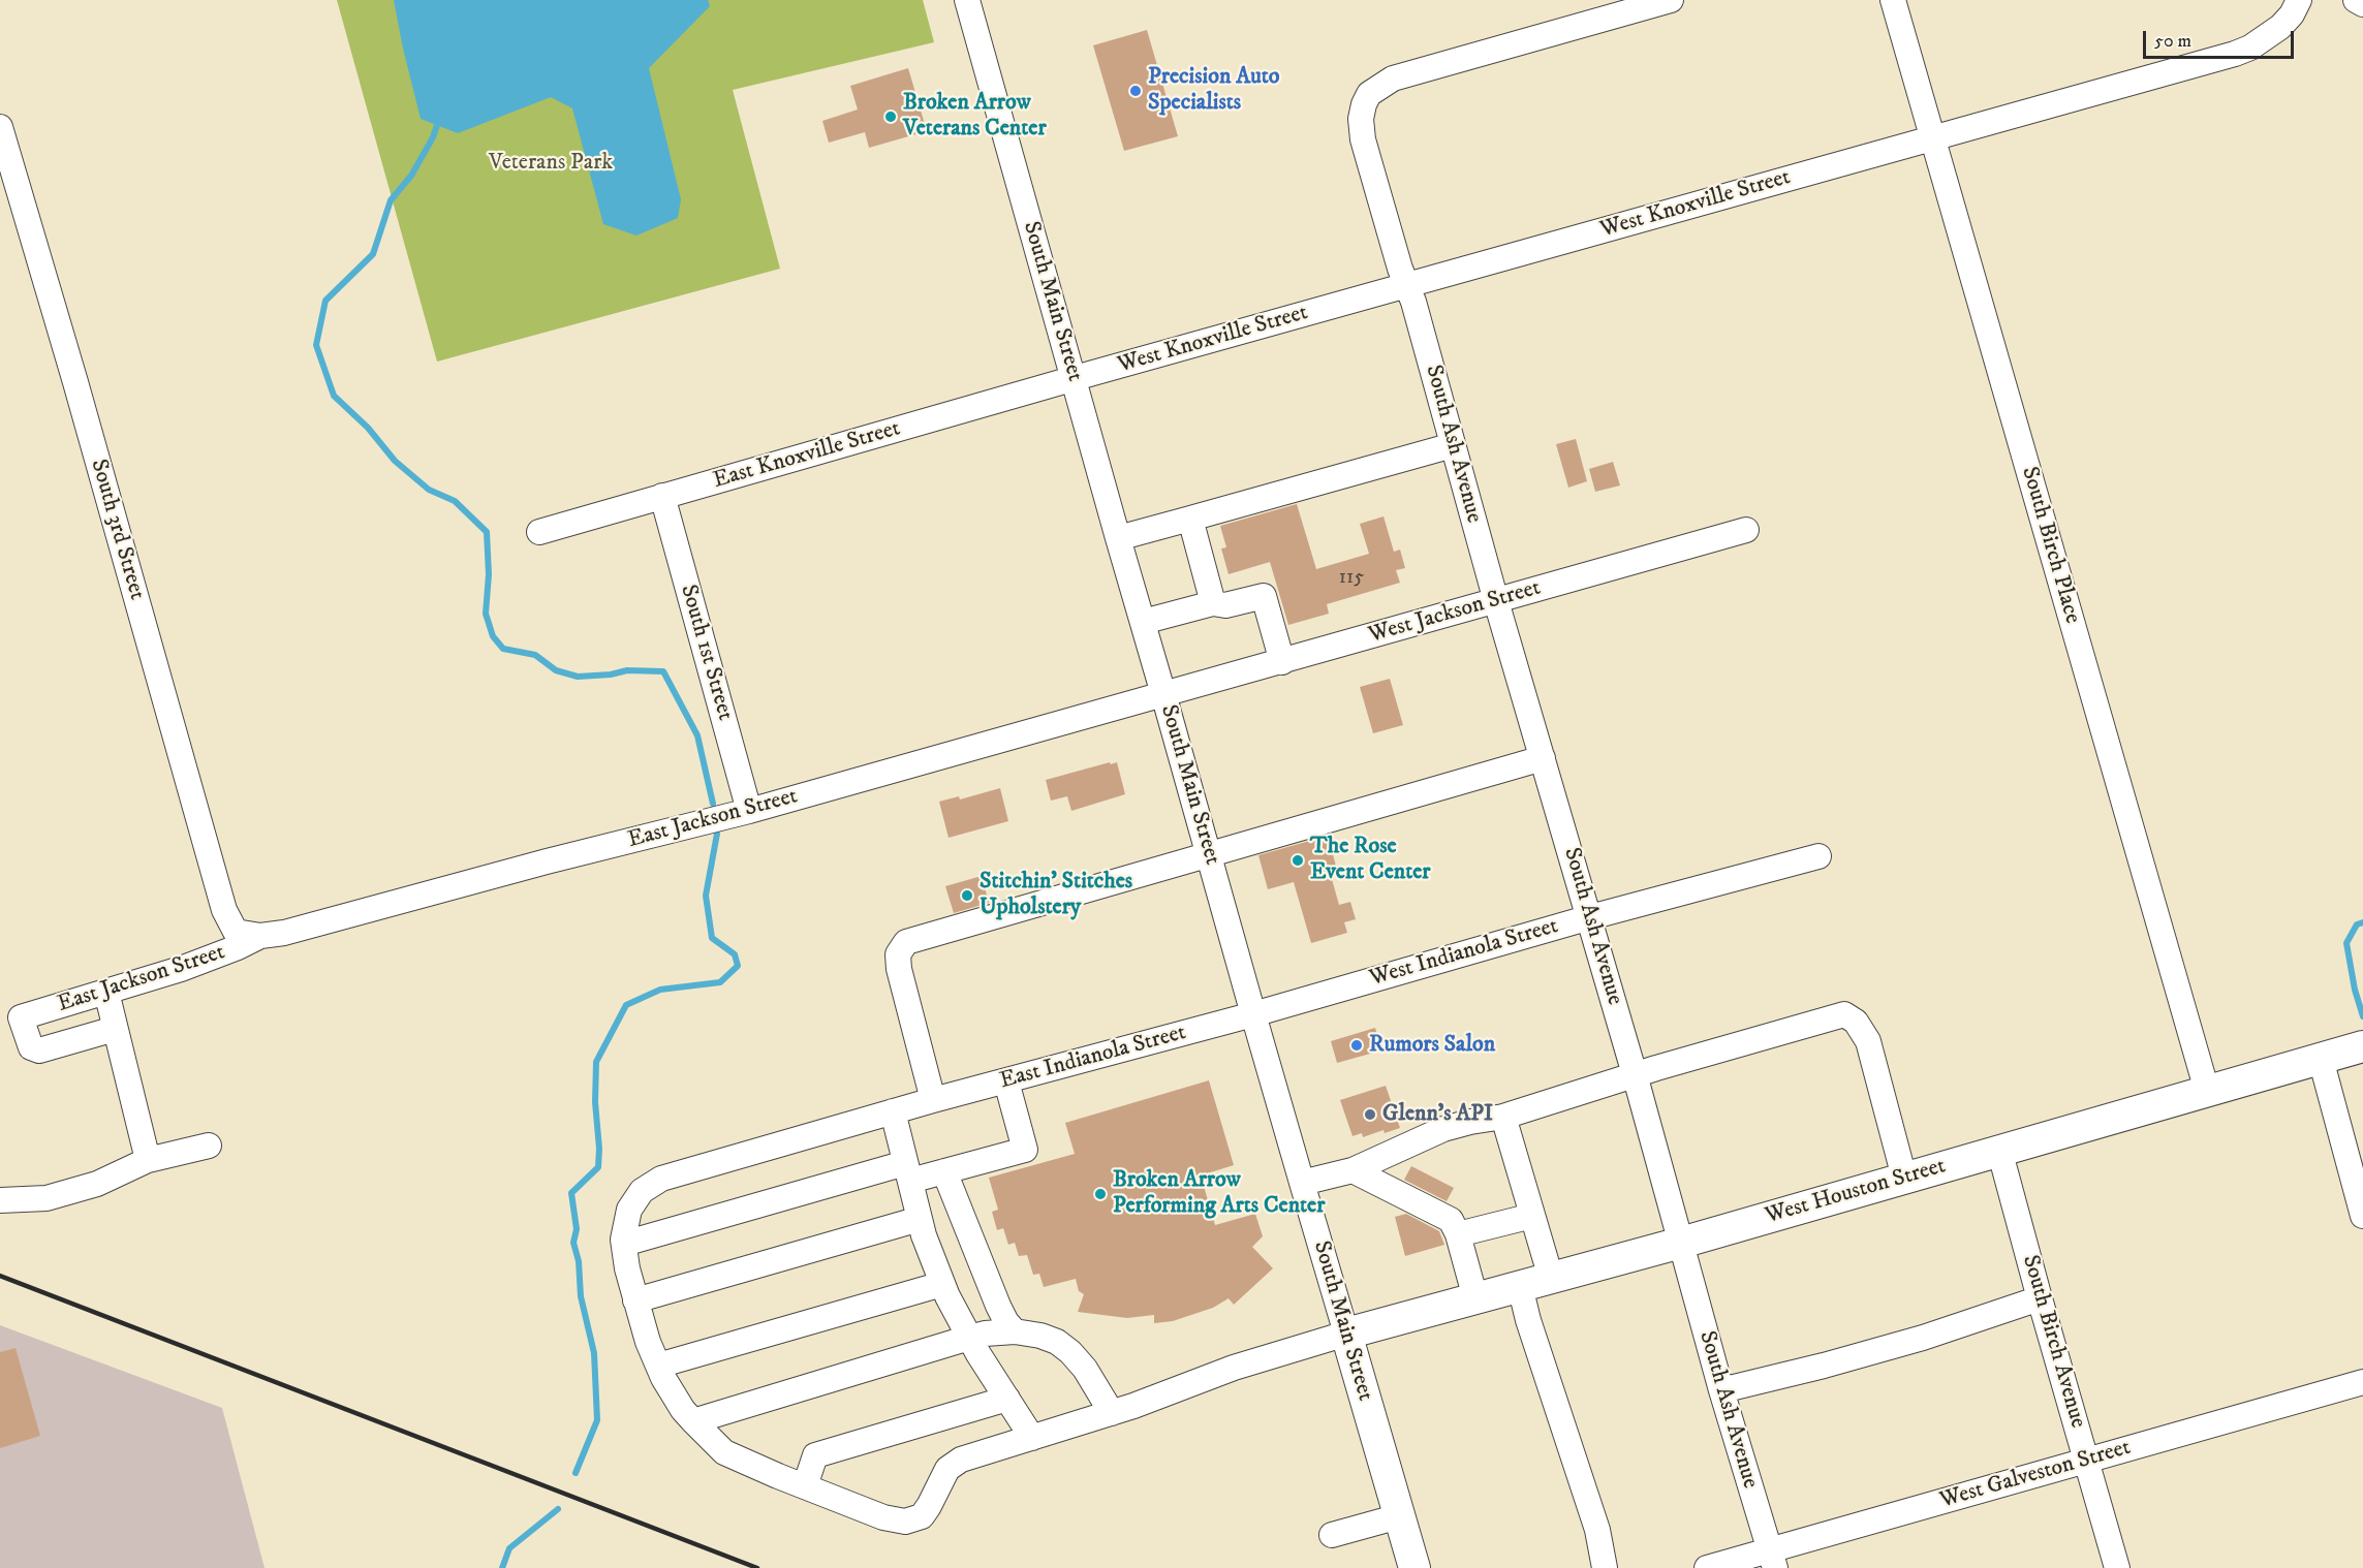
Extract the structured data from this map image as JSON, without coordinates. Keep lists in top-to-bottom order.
{
  "streets": {
    "main road": ["South Main Street", "West Houston Street"],
    "street": [
      "West Knoxville Street",
      "South Ash Avenue",
      "East Knoxville Street",
      "South 3rd Street",
      "South Birch Place",
      "West Jackson Street",
      "South 1st Street",
      "East Jackson Street",
      "West Indianola Street",
      "East Indianola Street",
      "South Birch Avenue",
      "West Galveston Street"
    ]
  },
  "crossings": [
    ["West Knoxville Street", "South Main Street"],
    ["West Knoxville Street", "South Ash Avenue"],
    ["West Knoxville Street", "East Knoxville Street"],
    ["West Knoxville Street", "South Birch Place"],
    ["South Main Street", "East Knoxville Street"],
    ["South Main Street", "West Jackson Street"],
    ["South Main Street", "East Jackson Street"],
    ["South Main Street", "West Indianola Street"],
    ["South Main Street", "East Indianola Street"],
    ["South Main Street", "West Houston Street"],
    ["South Ash Avenue", "West Jackson Street"],
    ["South Ash Avenue", "West Indianola Street"],
    ["South Ash Avenue", "West Houston Street"],
    ["South Ash Avenue", "West Galveston Street"],
    ["East Knoxville Street", "South 1st Street"],
    ["South 3rd Street", "East Jackson Street"],
    ["South Birch Place", "West Houston Street"],
    ["West Jackson Street", "East Jackson Street"],
    ["South 1st Street", "East Jackson Street"],
    ["West Indianola Street", "East Indianola Street"],
    ["East Indianola Street", "West Houston Street"],
    ["West Houston Street", "South Birch Avenue"],
    ["South Birch Avenue", "West Galveston Street"]
  ],
  "parks": ["Veterans Park"],
  "places": [
    "Precision Auto Specialists",
    "Broken Arrow Veterans Center",
    "The Rose Event Center",
    "Stitchin' Stitches Upholstery",
    "Rumors Salon",
    "Glenn's API",
    "Broken Arrow Performing Arts Center"
  ],
  "house_numbers": ["115"],
  "scale_bar": "50 m"
}
